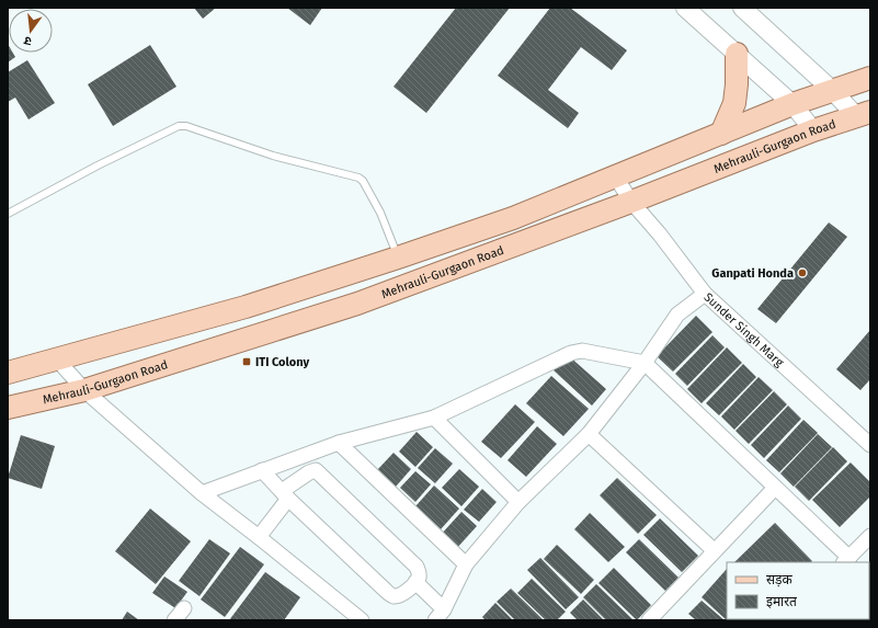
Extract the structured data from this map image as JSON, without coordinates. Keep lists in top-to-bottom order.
{
  "streets": {
    "main road": ["Mehrauli-Gurgaon Road"],
    "street": ["Sunder Singh Marg"]
  },
  "crossings": [
    ["Mehrauli-Gurgaon Road", "Sunder Singh Marg"]
  ],
  "places": {
    "other": ["Ganpati Honda"],
    "transit": ["ITI Colony"]
  },
  "legend": ["सड़क", "इमारत"],
  "north": "bottom"
}
